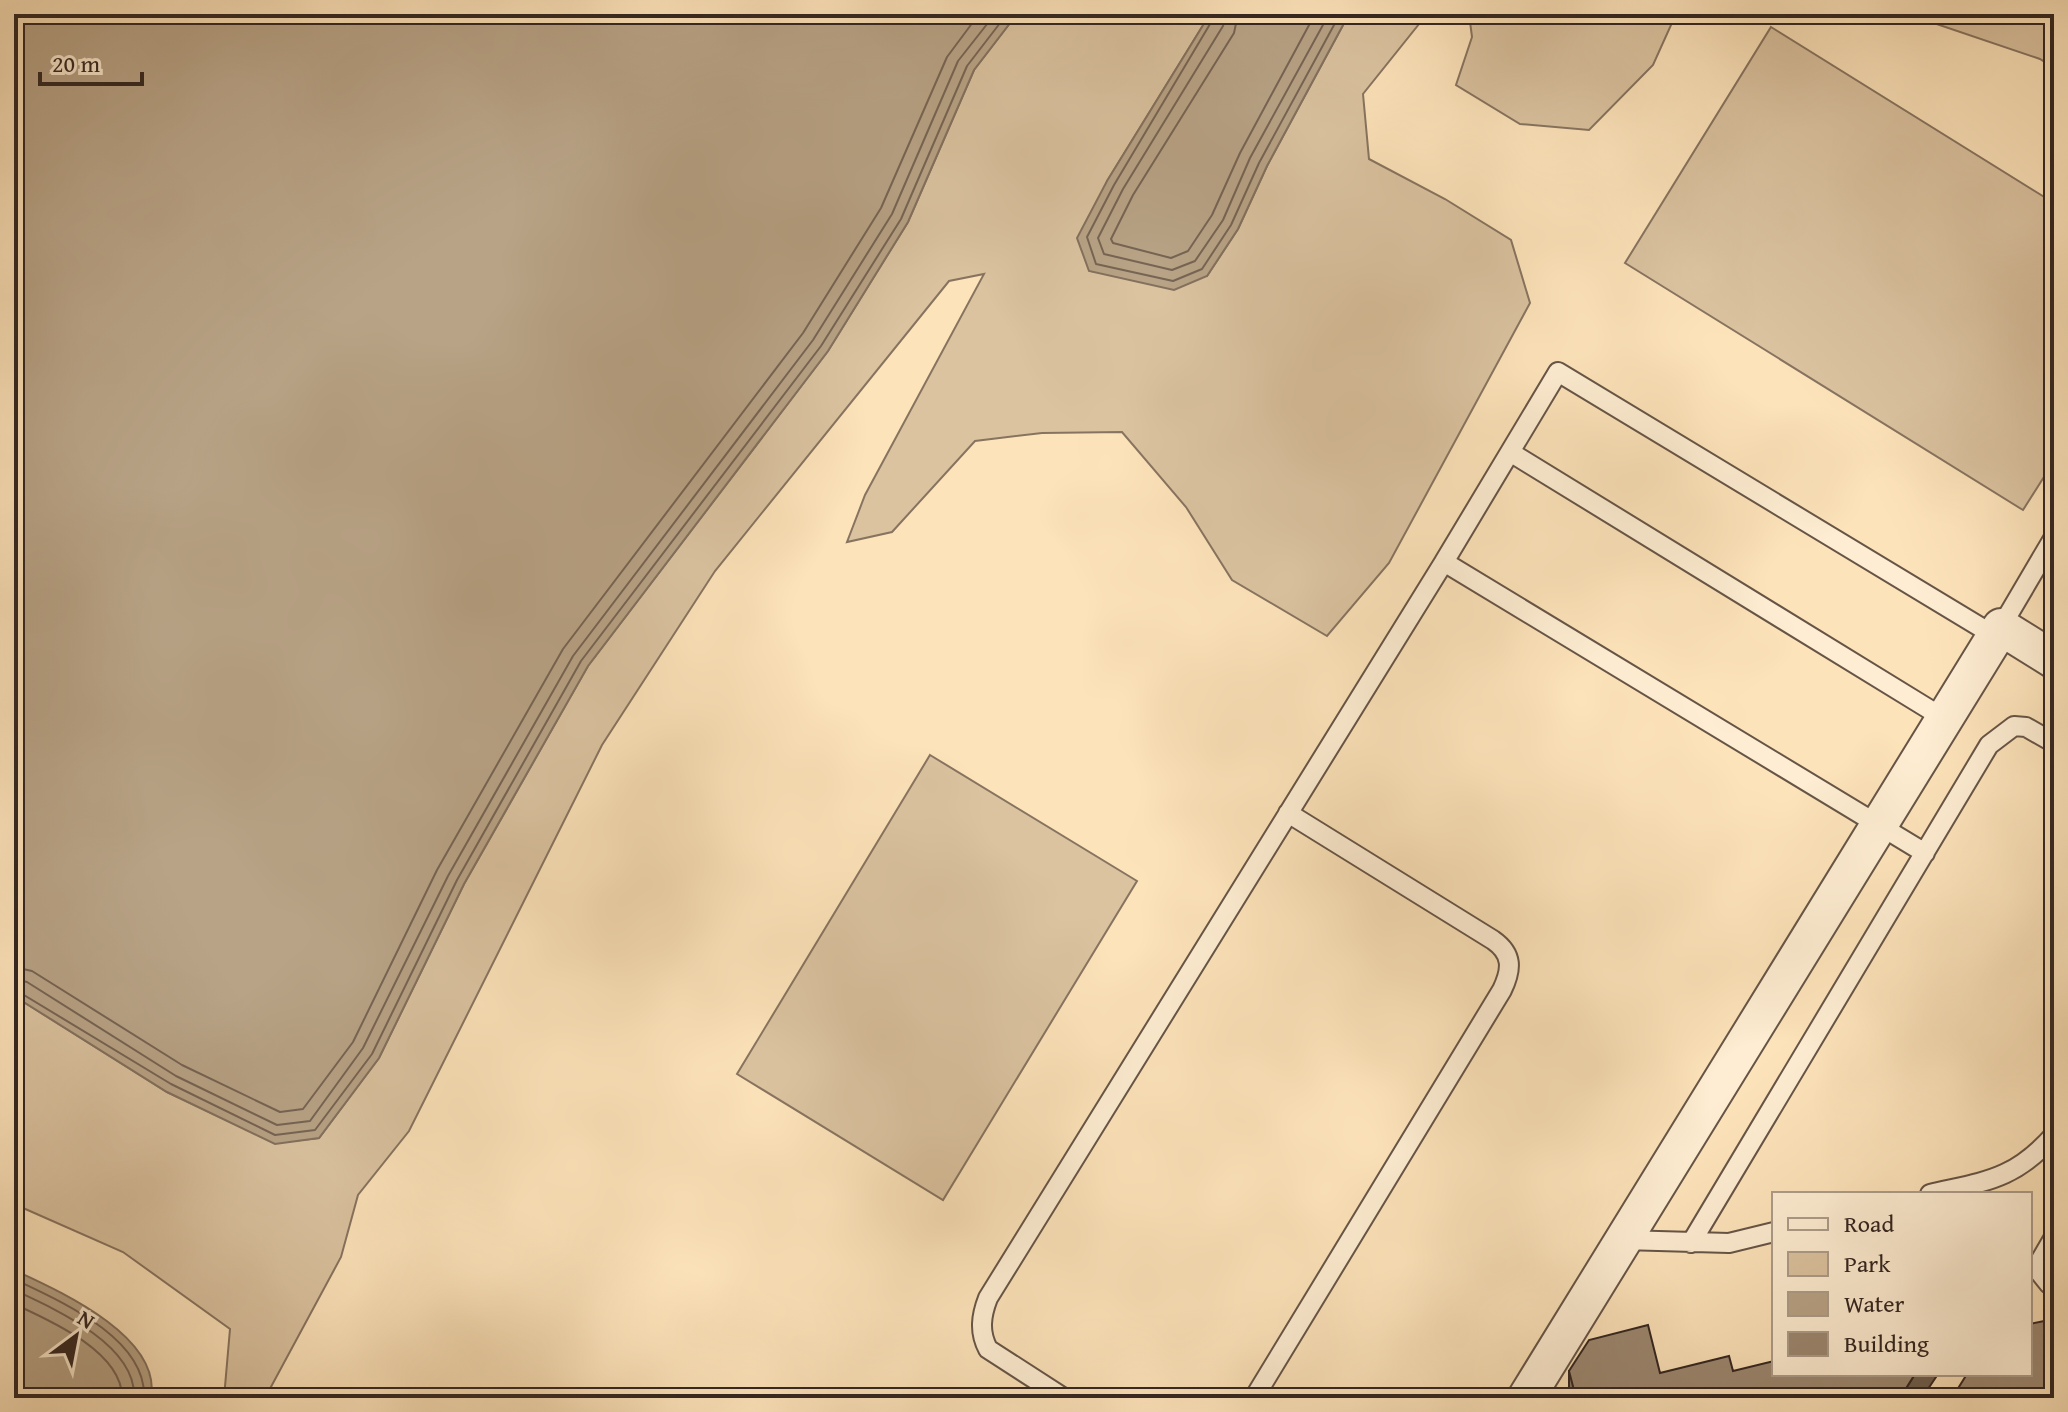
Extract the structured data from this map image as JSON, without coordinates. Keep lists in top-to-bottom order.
{
  "legend": [
    "Road",
    "Park",
    "Water",
    "Building"
  ],
  "scale_bar": "20 m",
  "north": "top right"
}
